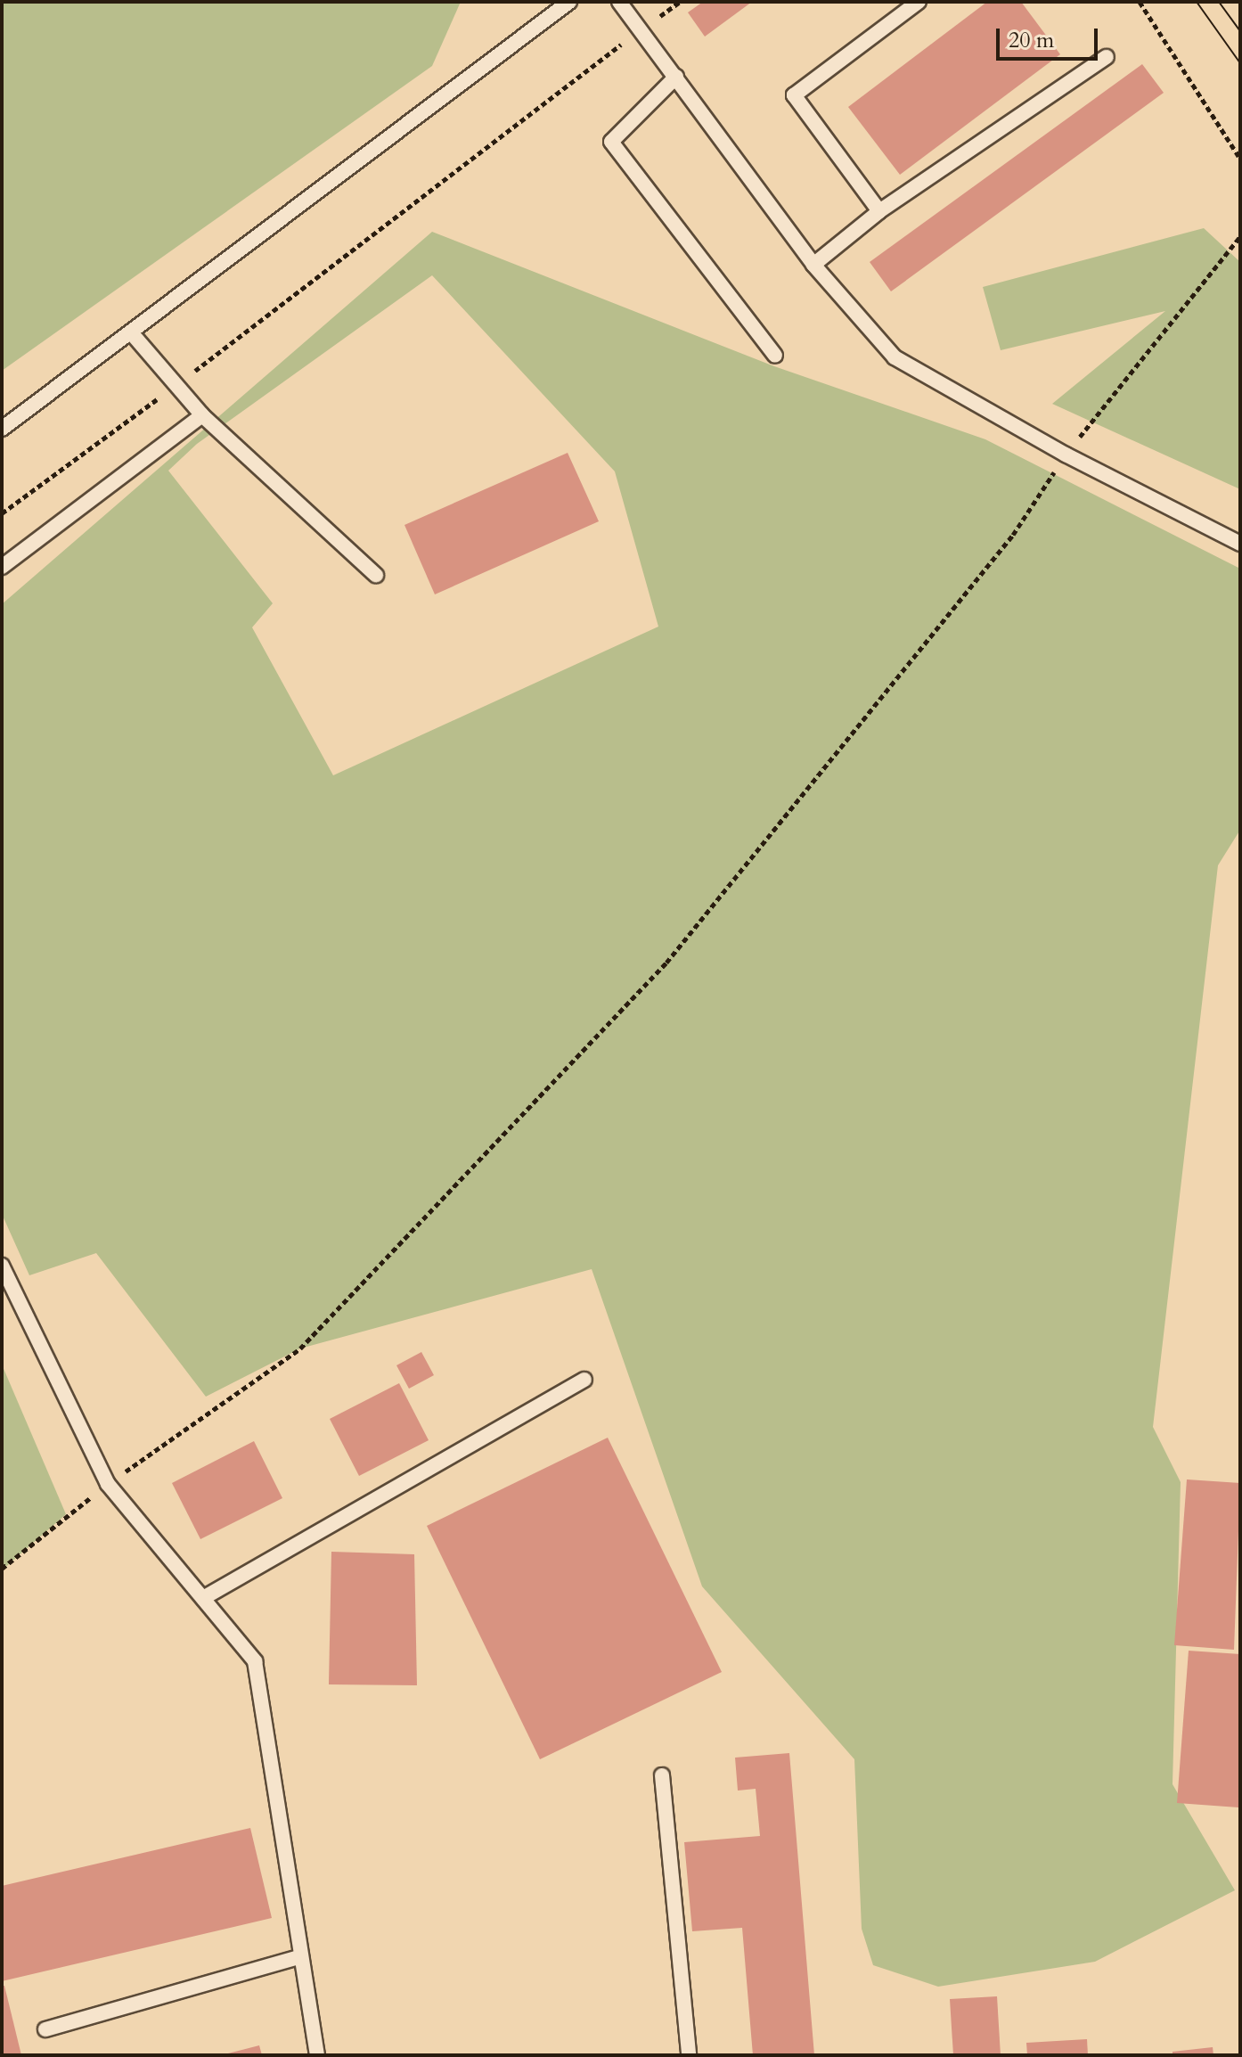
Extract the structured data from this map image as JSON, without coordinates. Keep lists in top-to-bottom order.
{
  "scale_bar": "20 m"
}
